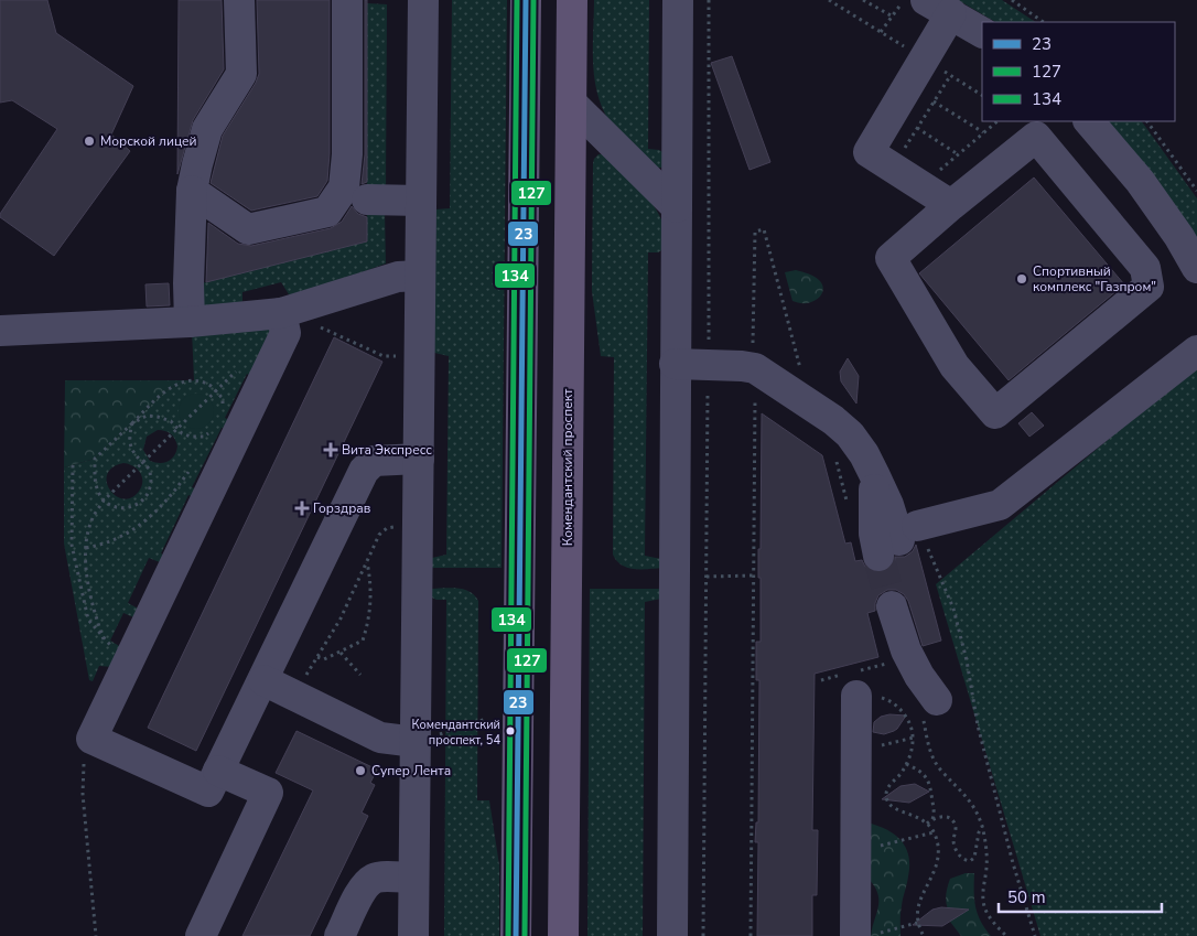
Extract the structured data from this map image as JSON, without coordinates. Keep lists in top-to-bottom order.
{
  "streets": {
    "main road": ["Комендантский проспект"]
  },
  "places": {
    "other": [
      "Морской лицей",
      "Спортивный комплекс \"Газпром\"",
      "Комендантский проспект, 54",
      "Супер Лента"
    ],
    "health": ["Вита Экспресс", "Горздрав"]
  },
  "lines": ["transit line 23", "transit line 127", "transit line 134"],
  "legend": ["23", "127", "134"],
  "scale_bar": "50 m"
}
